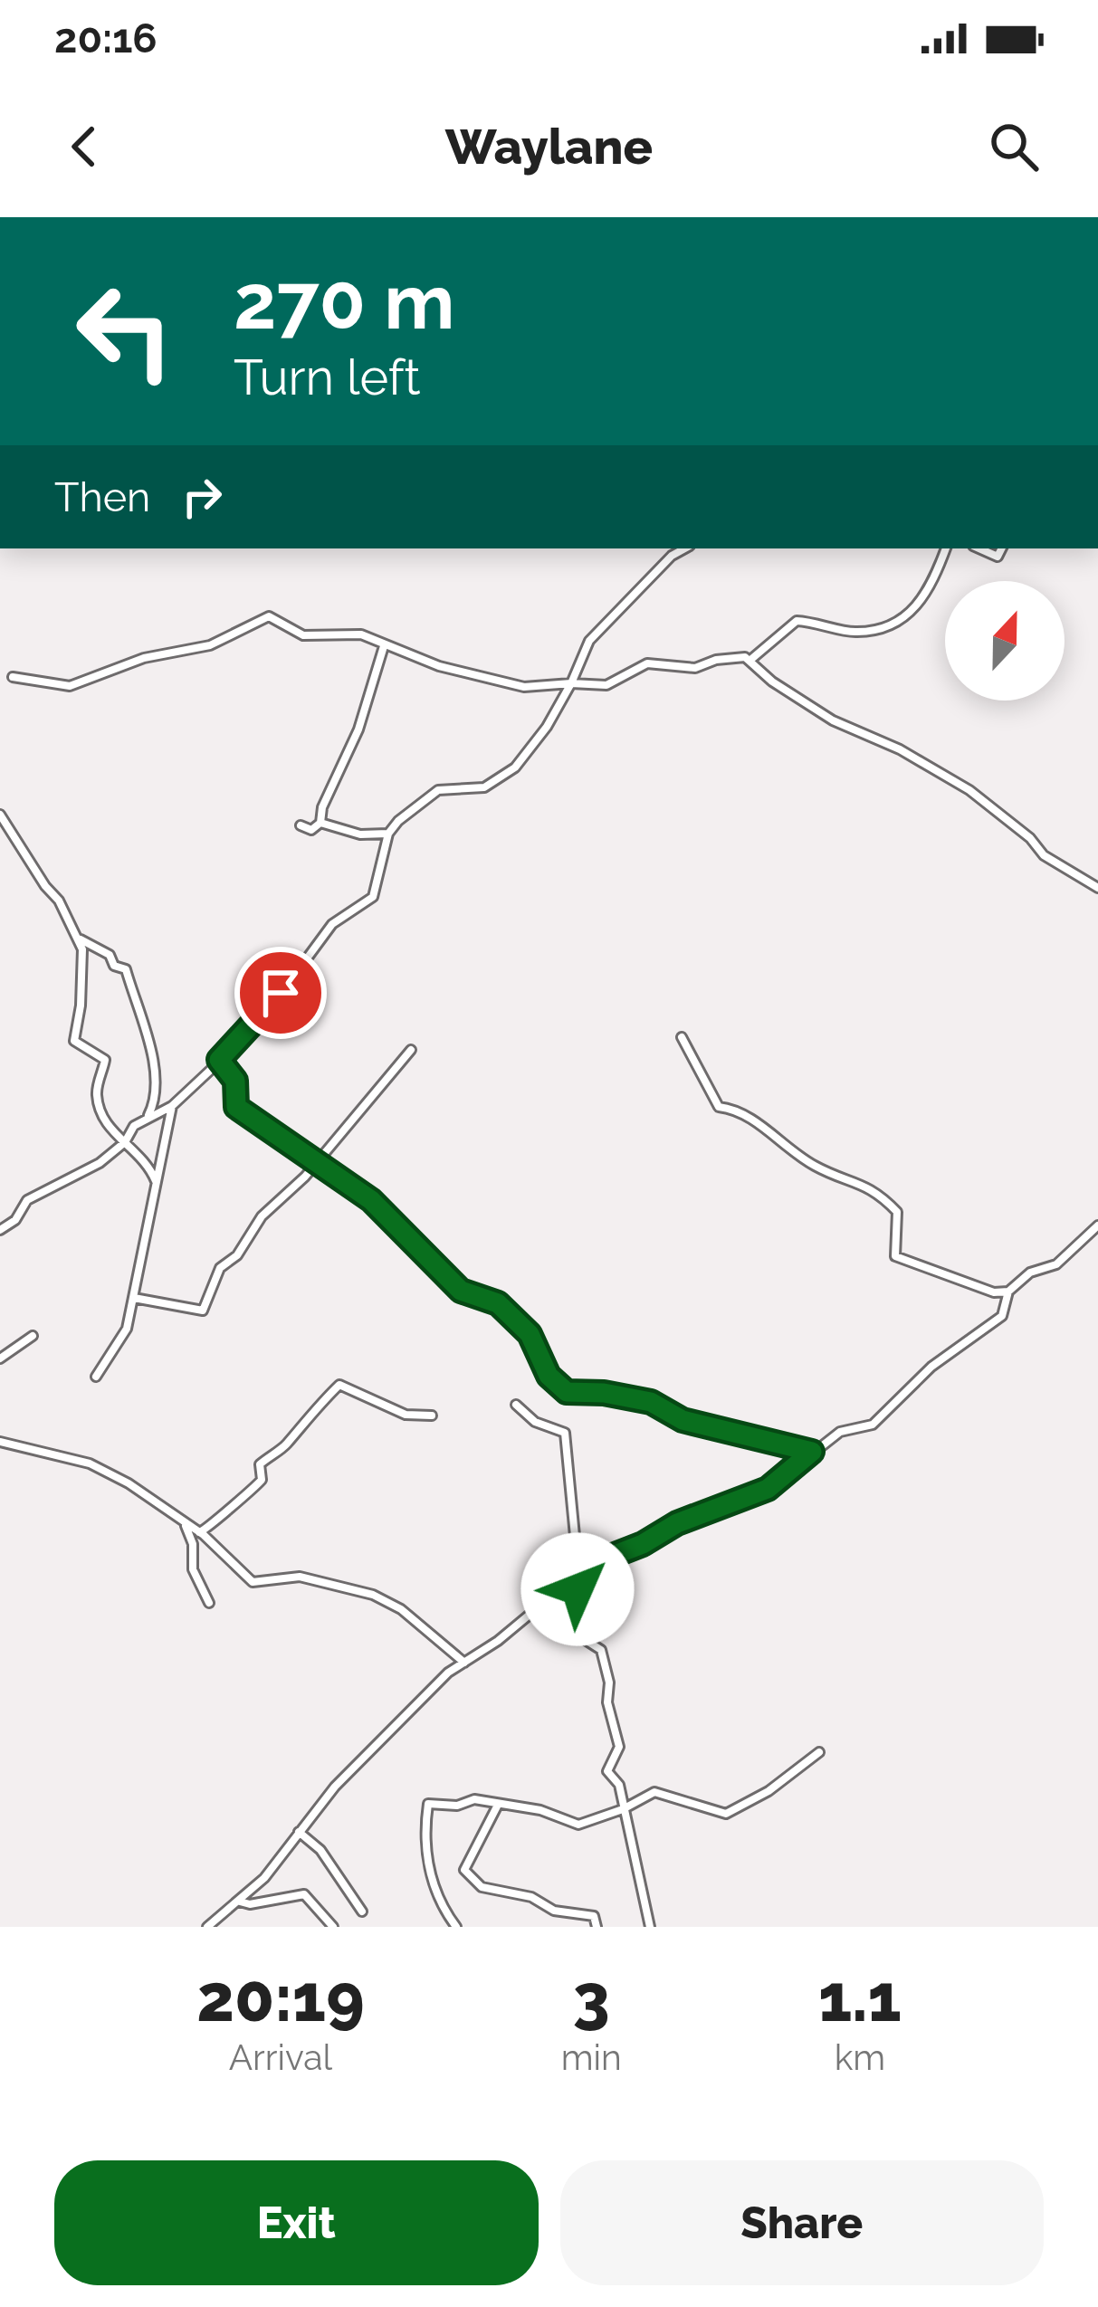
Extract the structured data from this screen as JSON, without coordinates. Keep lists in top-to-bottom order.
{
  "north": "top",
  "page": {
    "status": "20:16",
    "header": "Waylane",
    "turn": ["270 m", "Turn left"],
    "then": "Then",
    "eta": [
      "20:19",
      "Arrival",
      "3",
      "min",
      "1.1",
      "km"
    ],
    "buttons": ["Exit", "Share"]
  }
}
